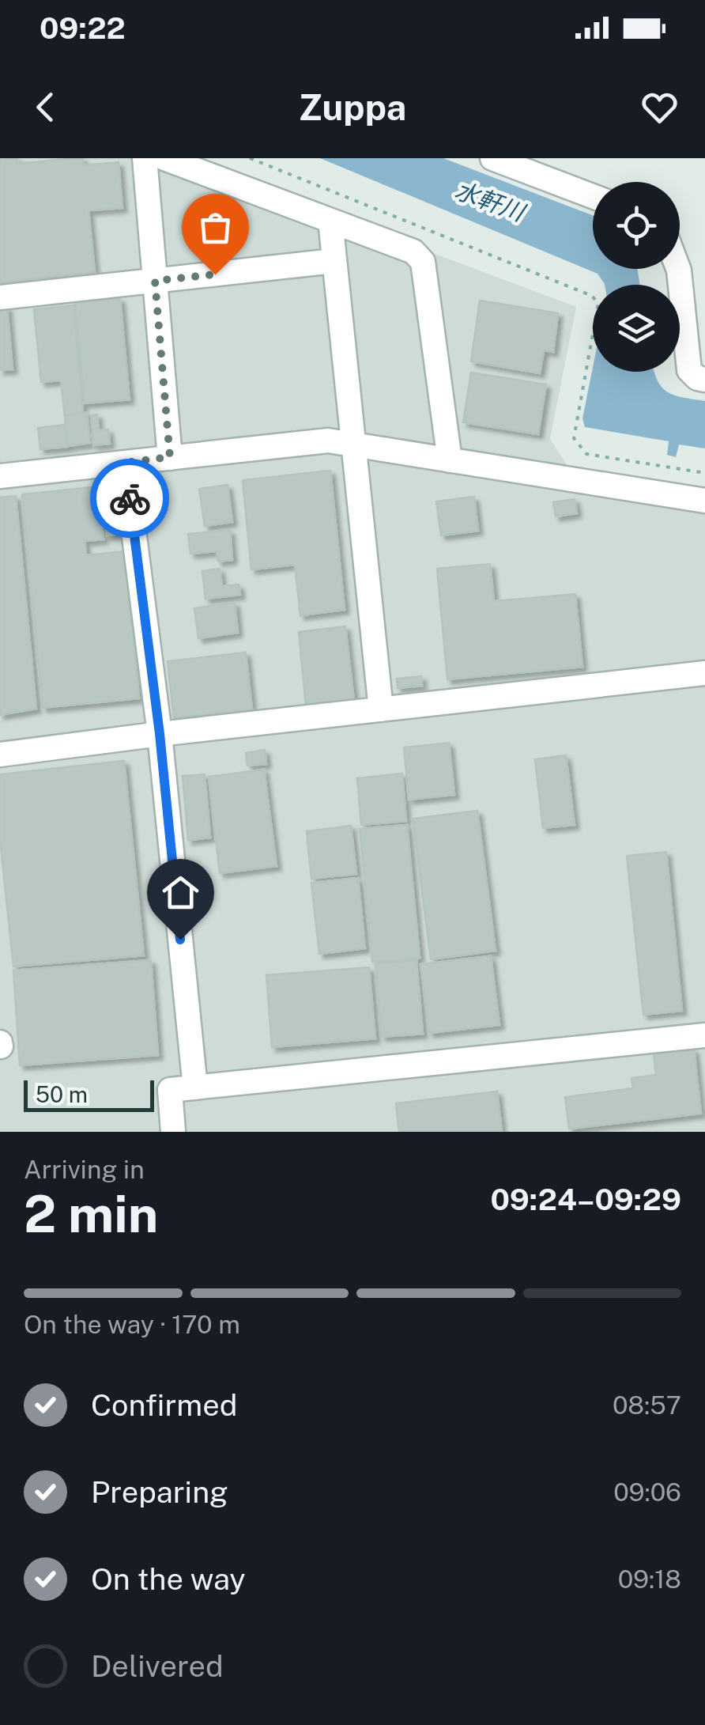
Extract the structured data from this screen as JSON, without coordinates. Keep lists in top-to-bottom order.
{
  "water": ["水軒川"],
  "scale_bar": "50 m",
  "page": {
    "status": "09:22",
    "header": "Zuppa",
    "scale": "50 m",
    "heading": ["2 min", "Arriving in", "09:24–09:29"],
    "bar": "On the way · 170 m",
    "list": [
      ["Confirmed", "08:57"],
      ["Preparing", "09:06"],
      ["On the way", "09:18"],
      "Delivered"
    ]
  }
}
